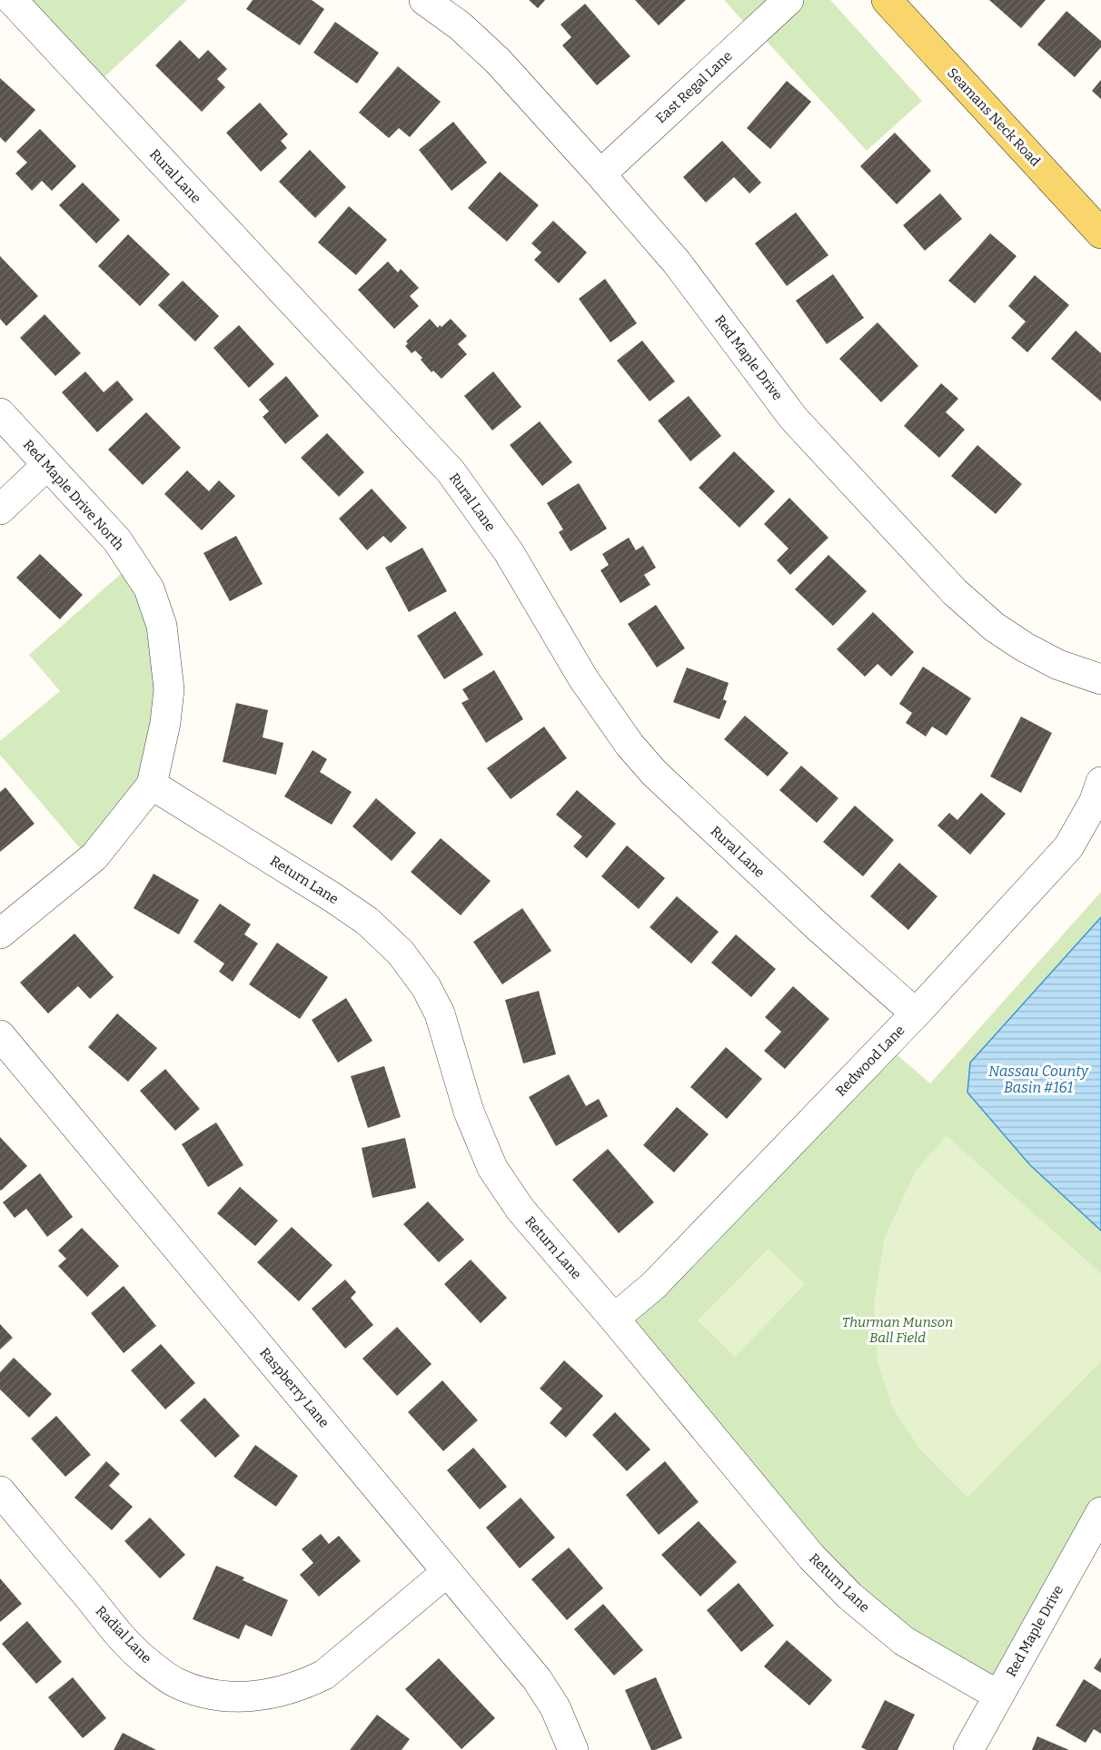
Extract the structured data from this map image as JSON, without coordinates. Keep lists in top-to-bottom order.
{
  "streets": {
    "main road": ["Seamans Neck Road"],
    "street": [
      "East Regal Lane",
      "Rural Lane",
      "Red Maple Drive",
      "Red Maple Drive North",
      "Return Lane",
      "Redwood Lane",
      "Raspberry Lane",
      "Radial Lane"
    ]
  },
  "crossings": [
    ["East Regal Lane", "Red Maple Drive"],
    ["Rural Lane", "Redwood Lane"],
    ["Red Maple Drive", "Return Lane"],
    ["Red Maple Drive North", "Return Lane"],
    ["Return Lane", "Redwood Lane"],
    ["Raspberry Lane", "Radial Lane"]
  ],
  "water": ["Nassau County Basin #161"],
  "parks": ["Thurman Munson Ball Field"]
}
